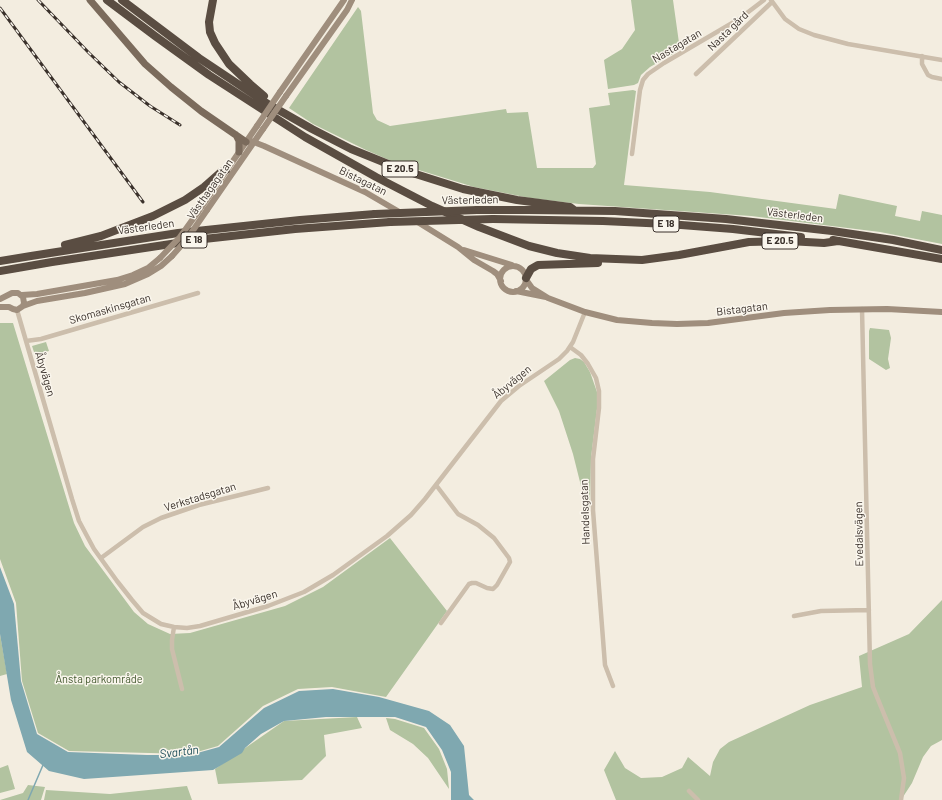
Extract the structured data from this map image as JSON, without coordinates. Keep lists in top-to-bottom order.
{
  "streets": {
    "highway": ["E 20.5", "Västerleden", "E 18"],
    "main road": ["Bistagatan", "Västhagagatan"],
    "street": [
      "Nasta gård",
      "Nastagatan",
      "Skomaskinsgatan",
      "Åbyvägen",
      "Verkstadsgatan",
      "Handelsgatan",
      "Evedalsvägen"
    ]
  },
  "crossings": [
    ["E 20.5", "Bistagatan"],
    ["E 20.5", "Västerleden"],
    ["Bistagatan", "Västhagagatan"],
    ["Bistagatan", "Åbyvägen"],
    ["Bistagatan", "Evedalsvägen"],
    ["Västhagagatan", "E 18"],
    ["Västhagagatan", "Åbyvägen"],
    ["Västerleden", "E 18"],
    ["Skomaskinsgatan", "Åbyvägen"],
    ["Åbyvägen", "Verkstadsgatan"],
    ["Åbyvägen", "Handelsgatan"]
  ],
  "water": ["Svartån"],
  "parks": ["Ånsta parkområde"]
}
